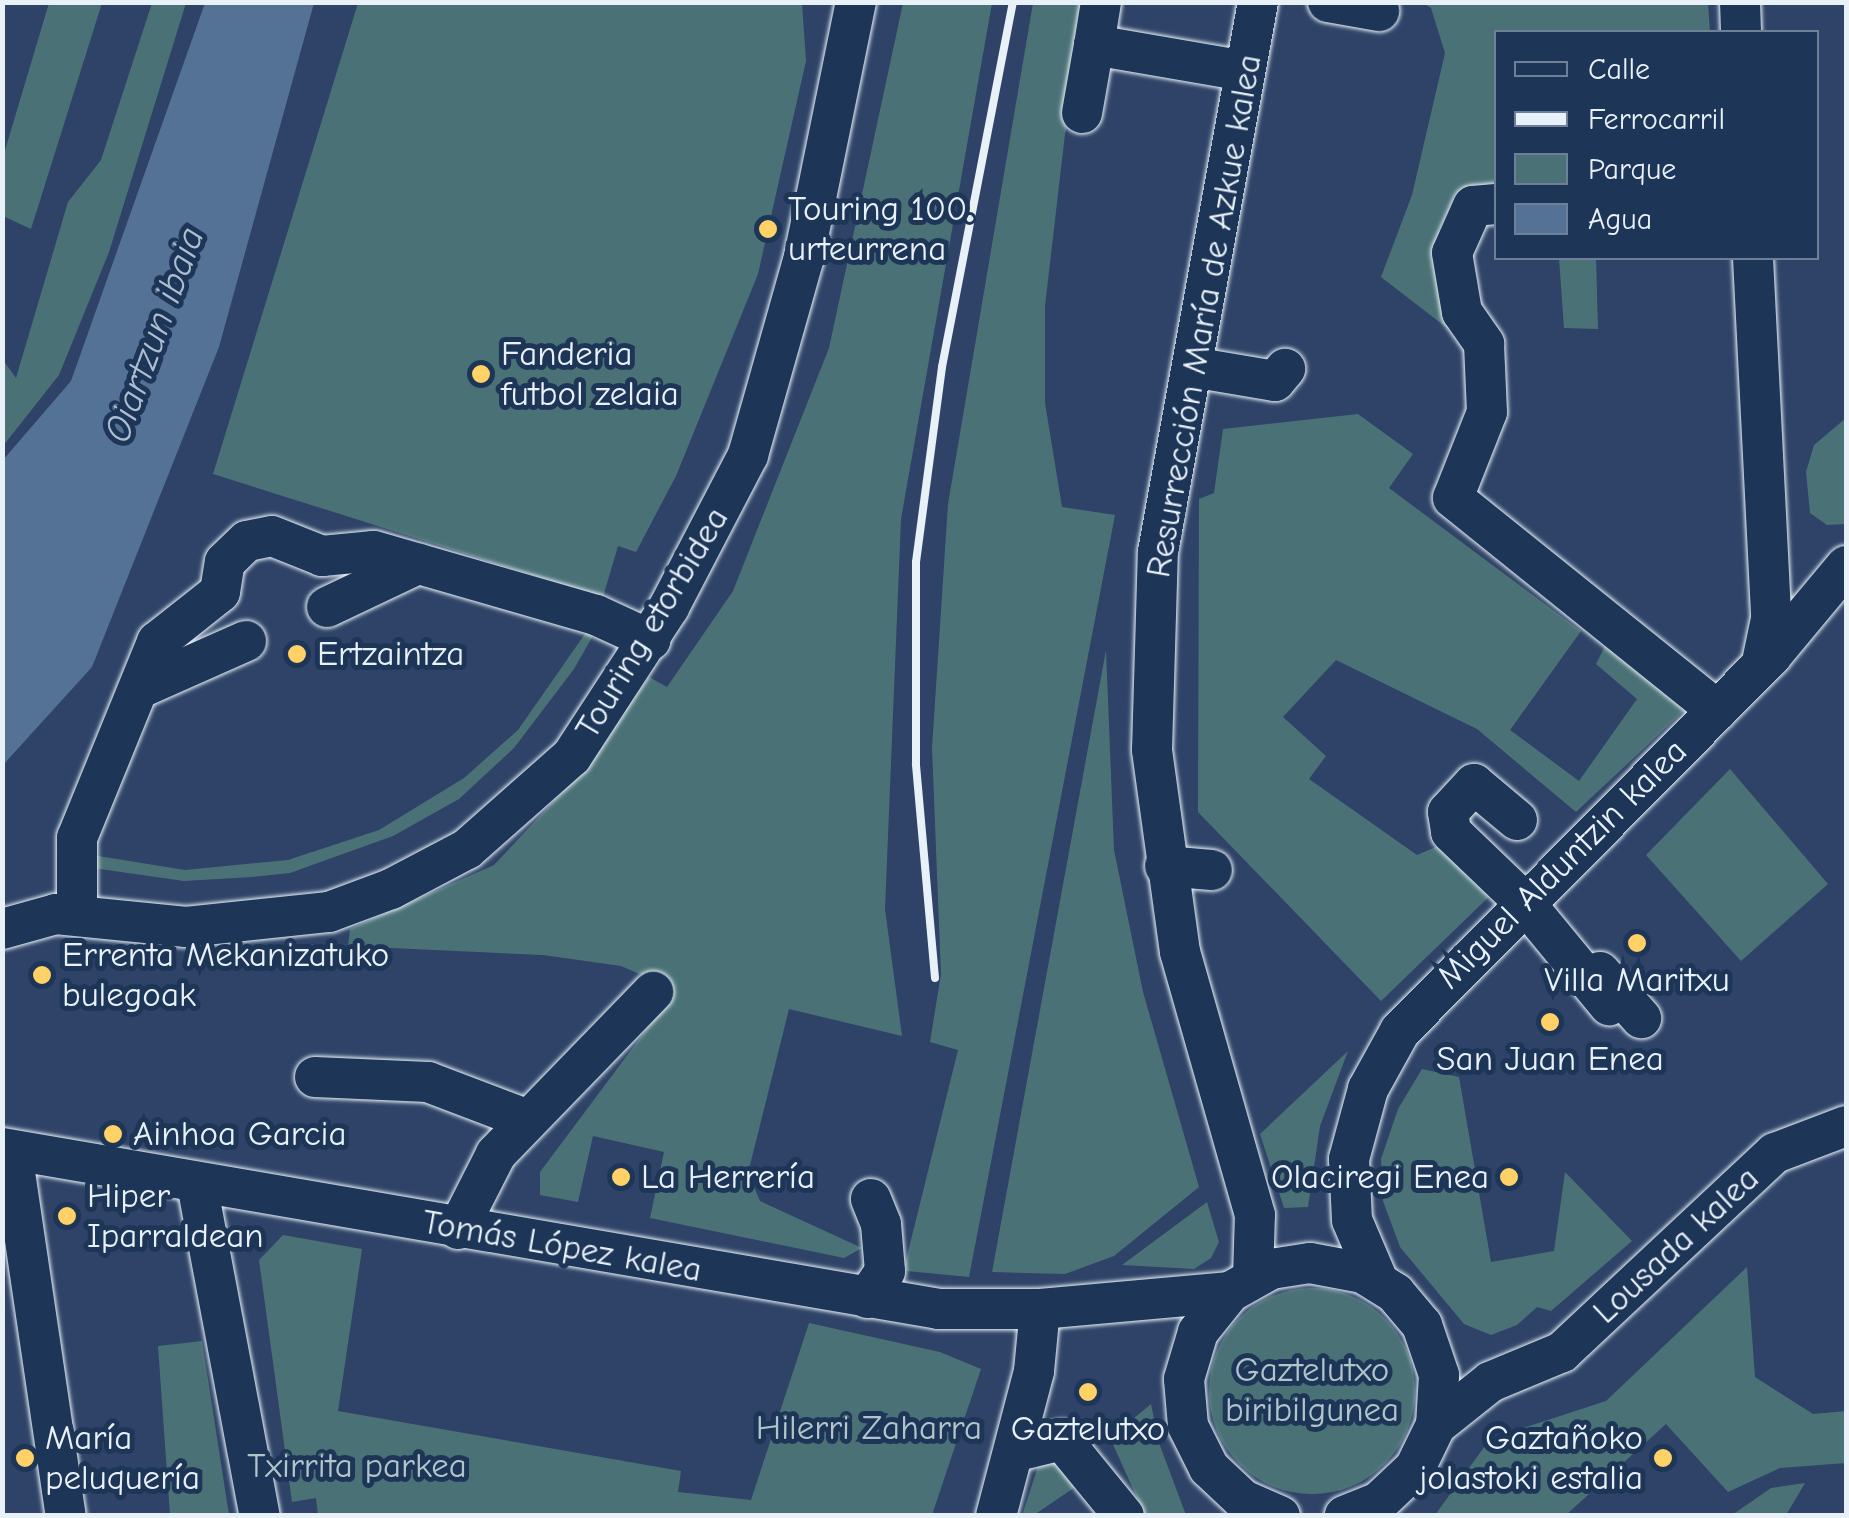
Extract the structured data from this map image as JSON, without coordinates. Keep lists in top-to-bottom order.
{
  "streets": {
    "street": [
      "Resurrección María de Azkue kalea",
      "Touring etorbidea",
      "Miguel Alduntzin kalea",
      "Lousada kalea",
      "Tomás López kalea"
    ]
  },
  "crossings": [
    ["Resurrección María de Azkue kalea", "Tomás López kalea"]
  ],
  "water": ["Oiartzun ibaia"],
  "parks": ["Gaztelutxo biribilgunea", "Hilerri Zaharra", "Txirrita parkea"],
  "places": [
    "Touring 100. urteurrena",
    "Fanderia futbol zelaia",
    "Ertzaintza",
    "Villa Maritxu",
    "Errenta Mekanizatuko bulegoak",
    "San Juan Enea",
    "Ainhoa Garcia",
    "La Herrería",
    "Olaciregi Enea",
    "Hiper Iparraldean",
    "Gaztelutxo",
    "María peluquería",
    "Gaztañoko jolastoki estalia"
  ],
  "legend": [
    "Calle",
    "Ferrocarril",
    "Parque",
    "Agua"
  ]
}
